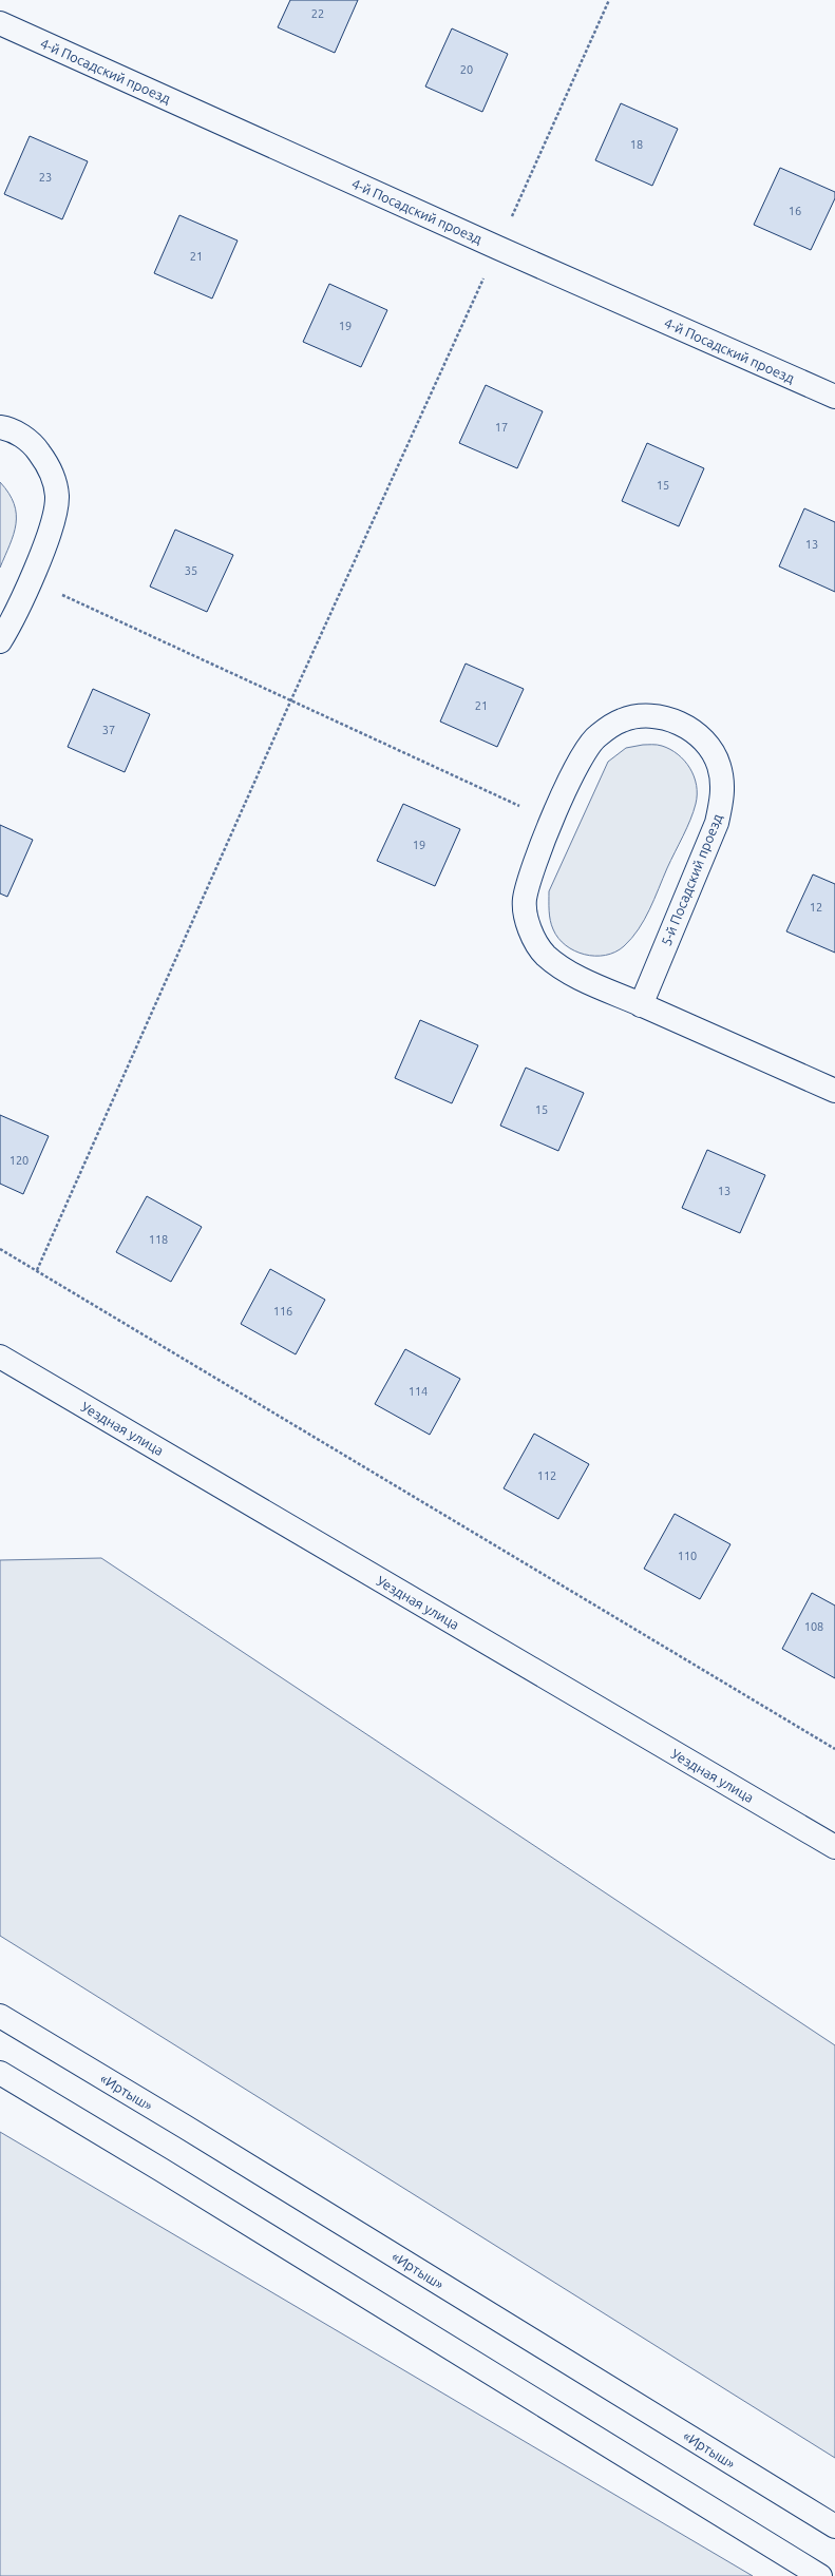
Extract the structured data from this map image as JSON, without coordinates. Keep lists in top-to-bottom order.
{
  "streets": {
    "main road": [
      "4-й Посадский проезд",
      "5-й Посадский проезд",
      "Уездная улица",
      "«Иртыш»"
    ]
  },
  "house_numbers": [
    "22",
    "20",
    "18",
    "23",
    "16",
    "21",
    "19",
    "17",
    "15",
    "13",
    "35",
    "21",
    "37",
    "19",
    "12",
    "15",
    "120",
    "13",
    "118",
    "116",
    "114",
    "112",
    "110",
    "108"
  ]
}
